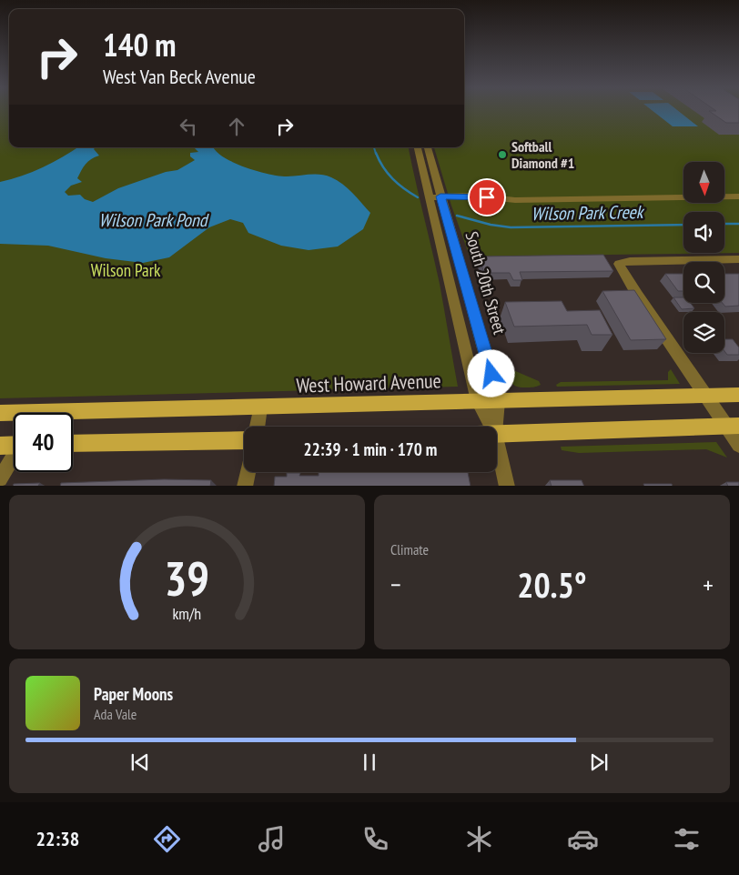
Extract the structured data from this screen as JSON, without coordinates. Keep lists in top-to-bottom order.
{
  "streets": {
    "main road": ["West Howard Avenue"],
    "street": ["South 20th Street"]
  },
  "crossings": [
    ["South 20th Street", "West Howard Avenue"]
  ],
  "water": ["Wilson Park Creek", "Wilson Park Pond"],
  "parks": ["Wilson Park"],
  "places": ["Softball Diamond #1"],
  "north": "bottom",
  "page": {
    "turn": ["140 m", "West Van Beck Avenue"],
    "limit": "40",
    "trip": "22:39 · 1 min · 170 m",
    "tile": "Climate",
    "heat": ["−", "20.5°", "+"],
    "song": ["Paper Moons", "Ada Vale"],
    "tabs": "22:38",
    "gauge": ["39", "km/h"]
  }
}
